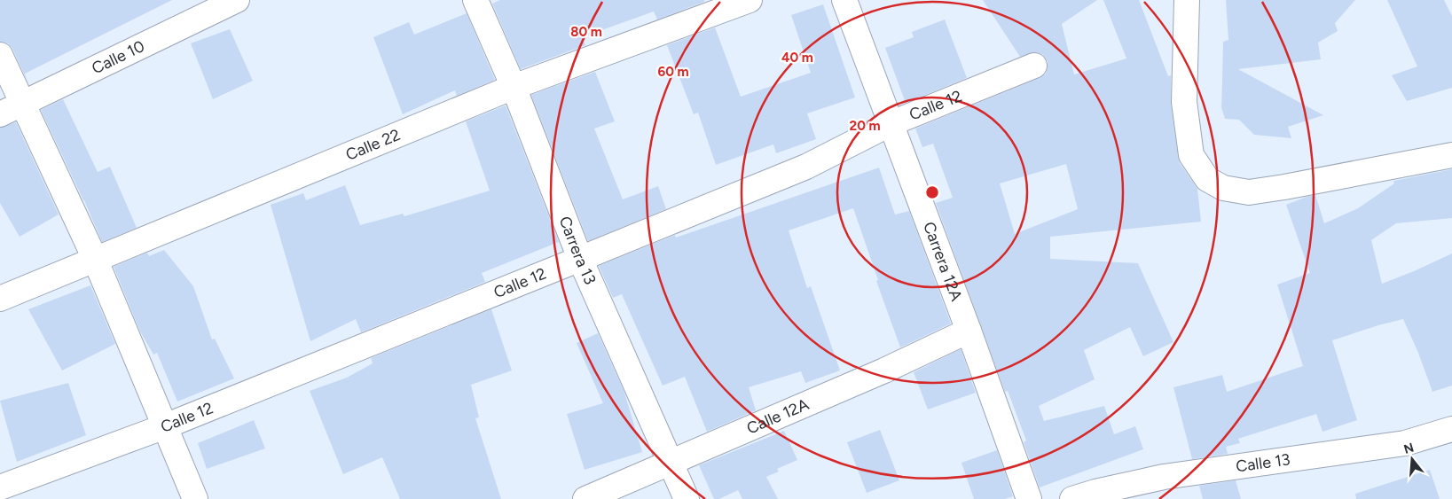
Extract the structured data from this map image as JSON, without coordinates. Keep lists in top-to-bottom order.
{
  "streets": {
    "street": [
      "Calle 10",
      "Calle 12",
      "Calle 22",
      "Carrera 13",
      "Carrera 12A",
      "Calle 12A",
      "Calle 13"
    ]
  },
  "crossings": [
    ["Calle 12", "Carrera 13"],
    ["Calle 12", "Carrera 12A"],
    ["Calle 22", "Carrera 13"],
    ["Carrera 13", "Calle 12A"],
    ["Carrera 12A", "Calle 12A"]
  ],
  "north": "top",
  "rings": [
    "80 m",
    "40 m",
    "60 m",
    "20 m"
  ]
}
